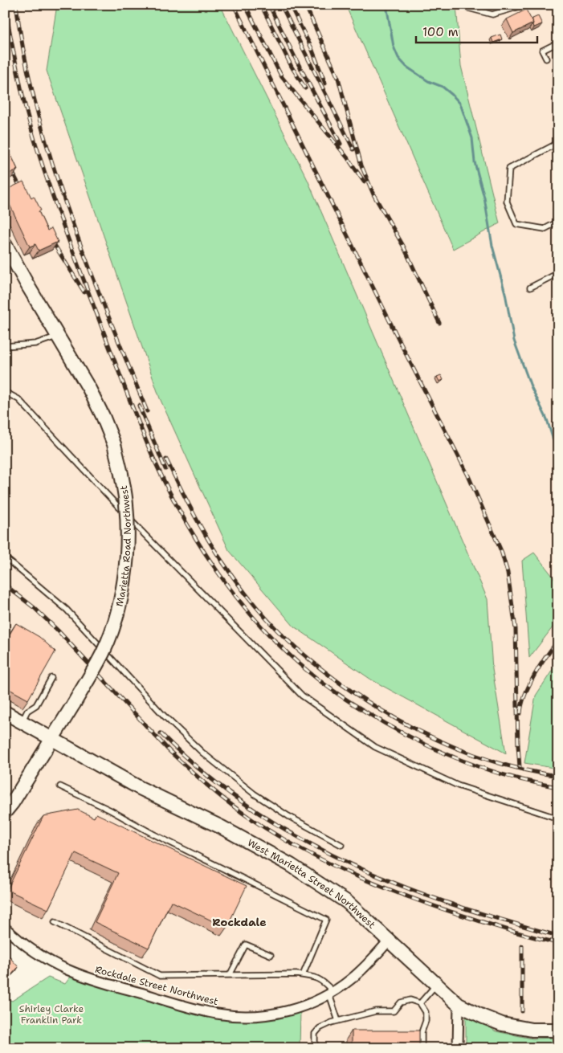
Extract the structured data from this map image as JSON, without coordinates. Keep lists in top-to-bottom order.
{
  "streets": {
    "street": ["Marietta Road Northwest", "West Marietta Street Northwest", "Rockdale Street Northwest"]
  },
  "crossings": [
    ["Marietta Road Northwest", "West Marietta Street Northwest"],
    ["West Marietta Street Northwest", "Rockdale Street Northwest"]
  ],
  "districts": ["Rockdale"],
  "parks": ["Shirley Clarke Franklin Park"],
  "scale_bar": "100 m"
}
